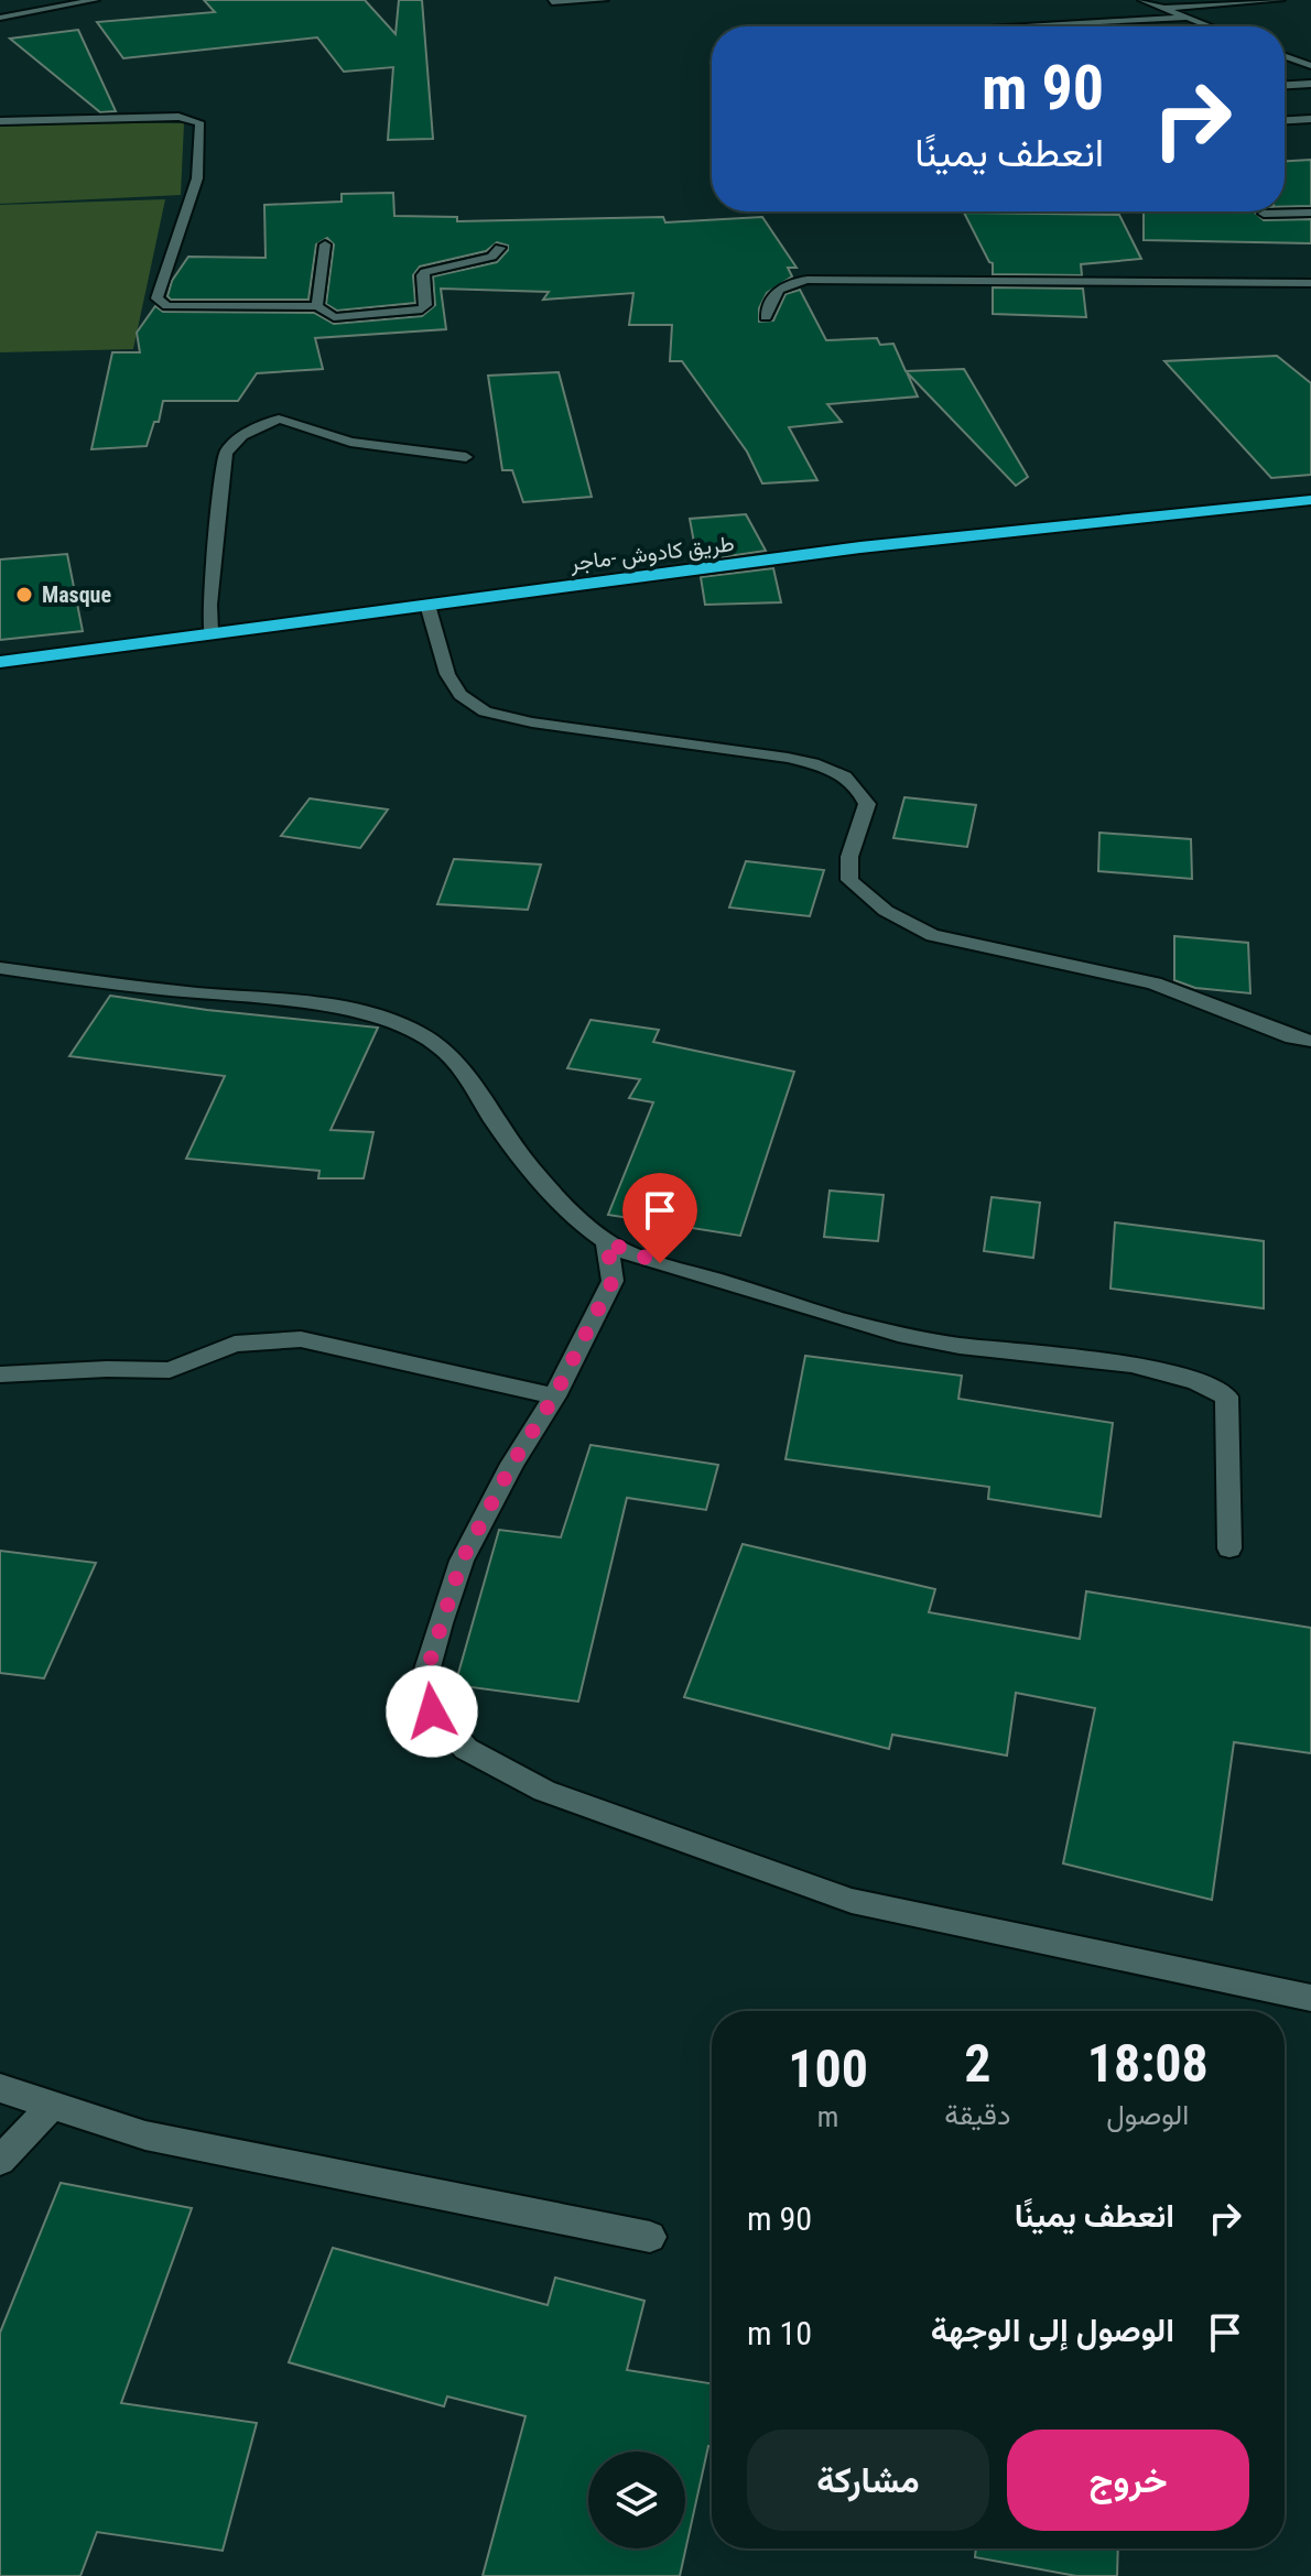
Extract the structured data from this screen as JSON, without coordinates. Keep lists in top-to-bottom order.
{
  "streets": {
    "highway": ["طريق كادوش -ماجر"]
  },
  "places": ["Masque"],
  "page": {
    "turn": ["90 m", "انعطف يمينًا"],
    "eta": [
      "18:08",
      "الوصول",
      "2",
      "دقيقة",
      "100",
      "m"
    ],
    "list": [
      {
        "name": "انعطف يمينًا",
        "value": "90 m"
      },
      {
        "name": "الوصول إلى الوجهة",
        "value": "10 m"
      }
    ],
    "buttons": ["خروج", "مشاركة"]
  }
}
